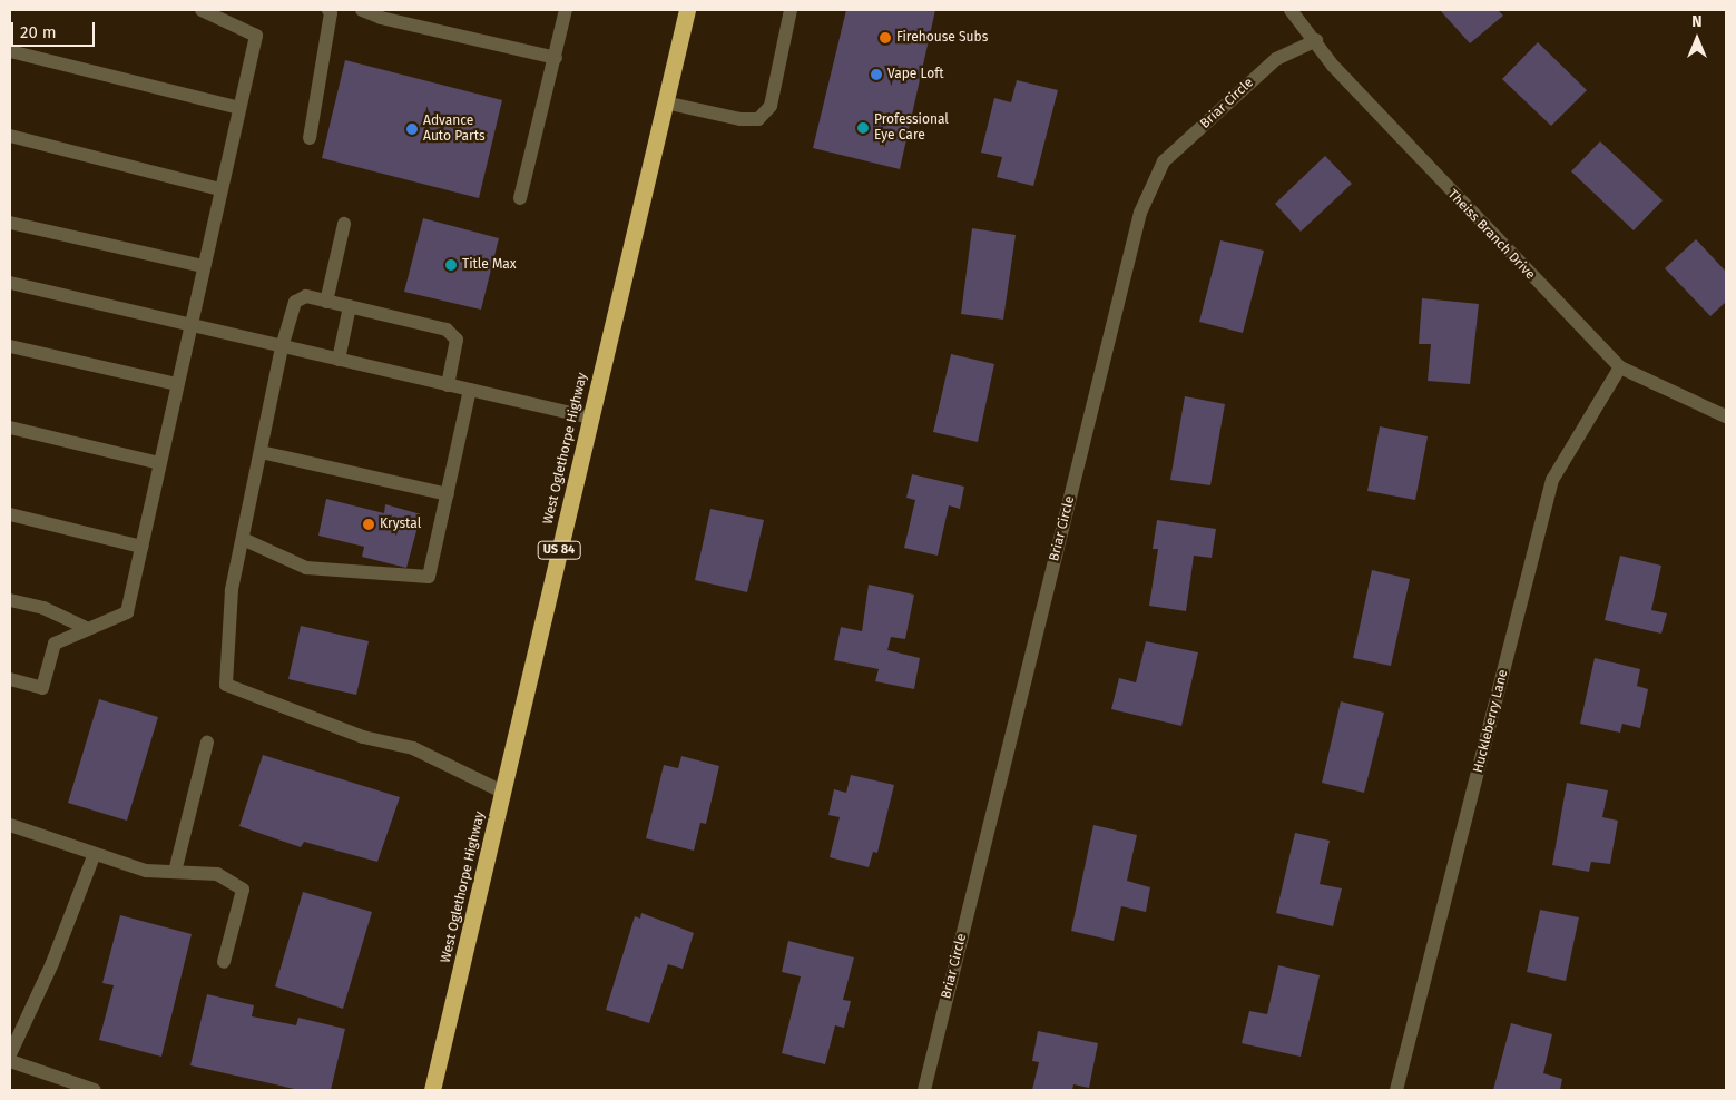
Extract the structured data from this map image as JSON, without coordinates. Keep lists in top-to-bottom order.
{
  "streets": {
    "highway": ["West Oglethorpe Highway", "US 84"],
    "street": ["Briar Circle", "Theiss Branch Drive", "Huckleberry Lane"]
  },
  "crossings": [
    ["Briar Circle", "Theiss Branch Drive"],
    ["Theiss Branch Drive", "Huckleberry Lane"]
  ],
  "places": [
    "Firehouse Subs",
    "Vape Loft",
    "Professional Eye Care",
    "Advance Auto Parts",
    "Title Max",
    "Krystal"
  ],
  "scale_bar": "20 m",
  "north": "top"
}
